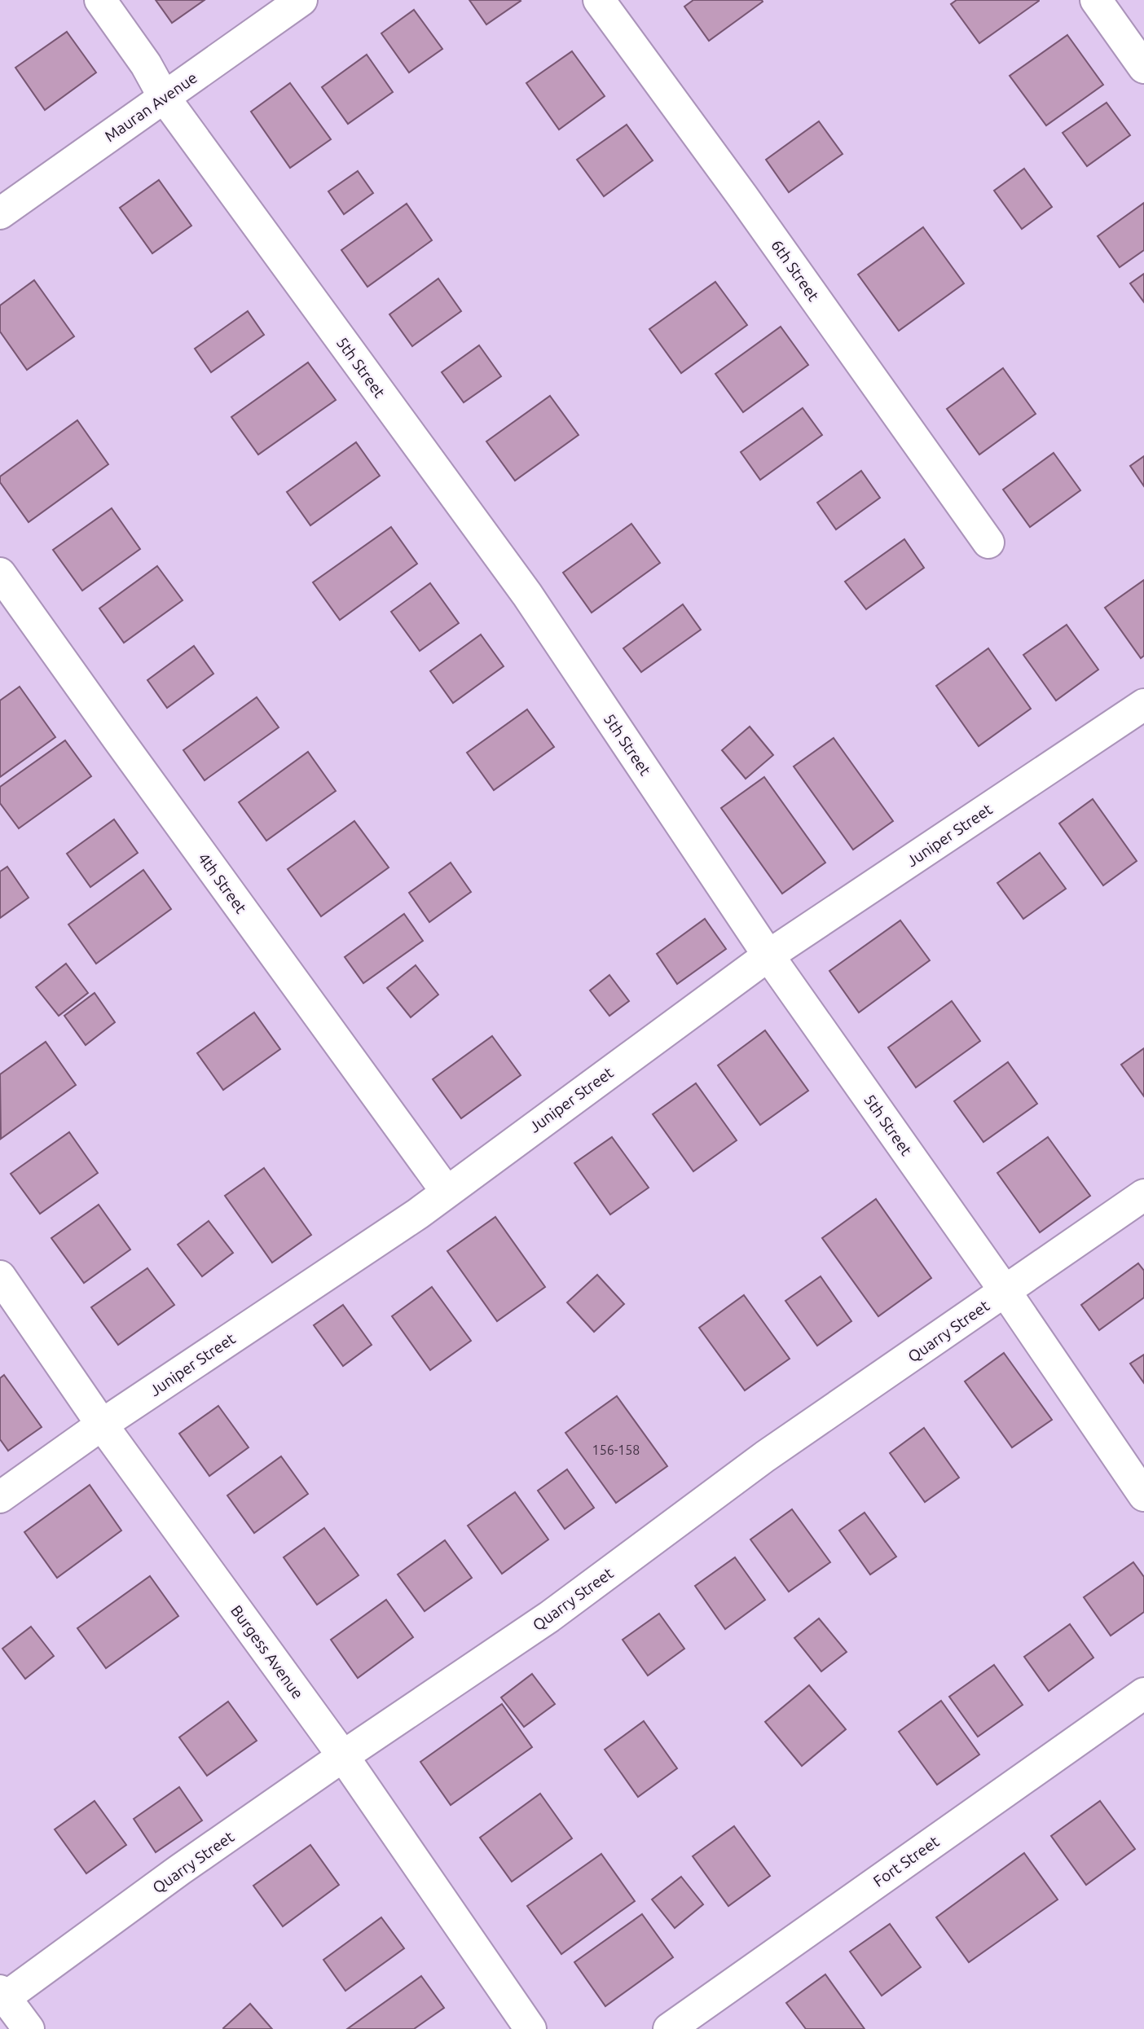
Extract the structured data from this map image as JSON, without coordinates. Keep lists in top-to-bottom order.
{
  "streets": {
    "street": [
      "Mauran Avenue",
      "6th Street",
      "5th Street",
      "Juniper Street",
      "4th Street",
      "Quarry Street",
      "Burgess Avenue",
      "Fort Street"
    ]
  },
  "crossings": [
    ["Mauran Avenue", "5th Street"],
    ["5th Street", "Juniper Street"],
    ["5th Street", "Quarry Street"],
    ["Juniper Street", "4th Street"],
    ["Juniper Street", "Burgess Avenue"],
    ["Quarry Street", "Burgess Avenue"]
  ],
  "house_numbers": ["156-158"]
}
